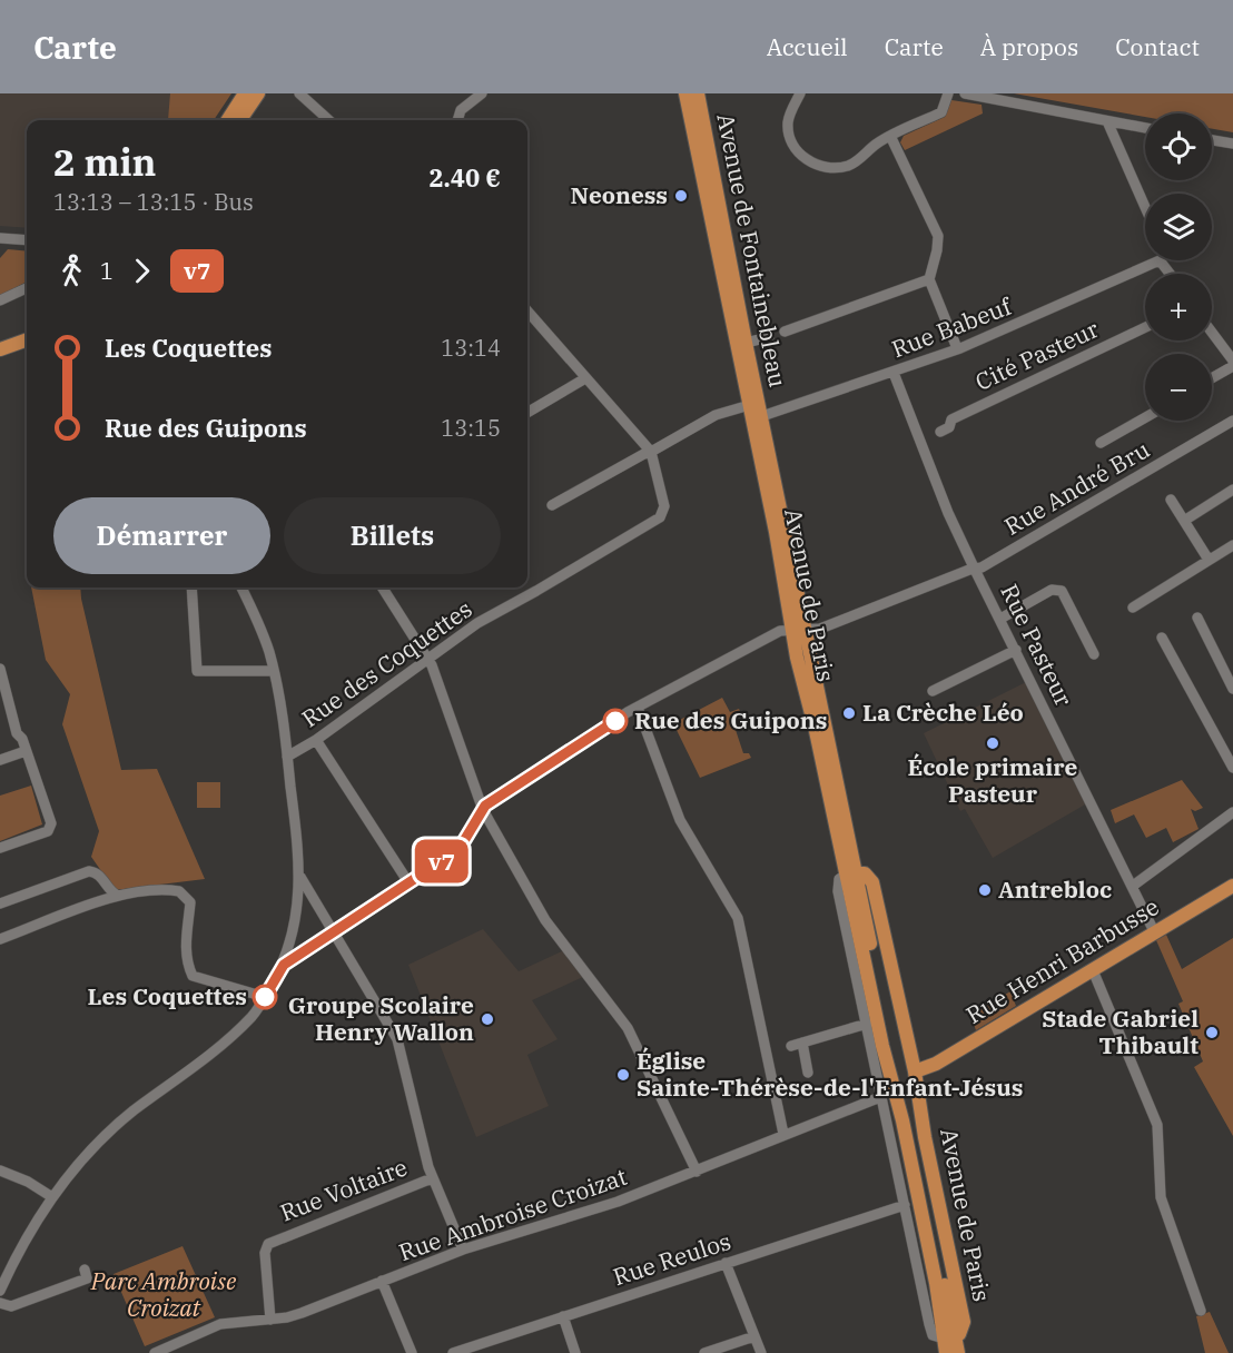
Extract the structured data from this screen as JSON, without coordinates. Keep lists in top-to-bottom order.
{
  "streets": {
    "main road": ["Avenue de Fontainebleau", "Avenue de Paris", "Rue Henri Barbusse"],
    "street": [
      "Rue Babeuf",
      "Cité Pasteur",
      "Rue André Bru",
      "Rue Pasteur",
      "Rue des Coquettes",
      "Rue Voltaire",
      "Rue Ambroise Croizat",
      "Rue Reulos"
    ]
  },
  "crossings": [
    ["Avenue de Fontainebleau", "Rue Babeuf"],
    ["Avenue de Fontainebleau", "Avenue de Paris"],
    ["Rue Babeuf", "Avenue de Paris"],
    ["Rue Babeuf", "Rue Pasteur"],
    ["Rue Babeuf", "Rue des Coquettes"],
    ["Rue André Bru", "Avenue de Paris"],
    ["Rue André Bru", "Rue Pasteur"],
    ["Avenue de Paris", "Rue Henri Barbusse"],
    ["Avenue de Paris", "Rue Ambroise Croizat"],
    ["Avenue de Paris", "Rue Reulos"],
    ["Rue Pasteur", "Rue Henri Barbusse"],
    ["Rue Voltaire", "Rue Ambroise Croizat"]
  ],
  "parks": ["Parc Ambroise Croizat"],
  "places": [
    "Neoness",
    "La Crèche Léo",
    "Rue des Guipons",
    "École primaire Pasteur",
    "Antrebloc",
    "Les Coquettes",
    "Groupe Scolaire Henry Wallon",
    "Stade Gabriel Thibault",
    "Église Sainte-Thérèse-de-l'Enfant-Jésus"
  ],
  "lines": ["bus line v7"],
  "page": {
    "header": "Carte",
    "nav": [
      "Accueil",
      "Carte",
      "À propos",
      "Contact"
    ],
    "on_map": "v7",
    "map_buttons": ["+", "−"],
    "heading": ["2 min", "13:13 – 13:15 · Bus", "2.40 €"],
    "legs": ["1", "v7"],
    "list": [
      {
        "name": "Les Coquettes",
        "value": "13:14"
      },
      {
        "name": "Rue des Guipons",
        "value": "13:15"
      }
    ],
    "buttons": ["Démarrer", "Billets"]
  }
}
